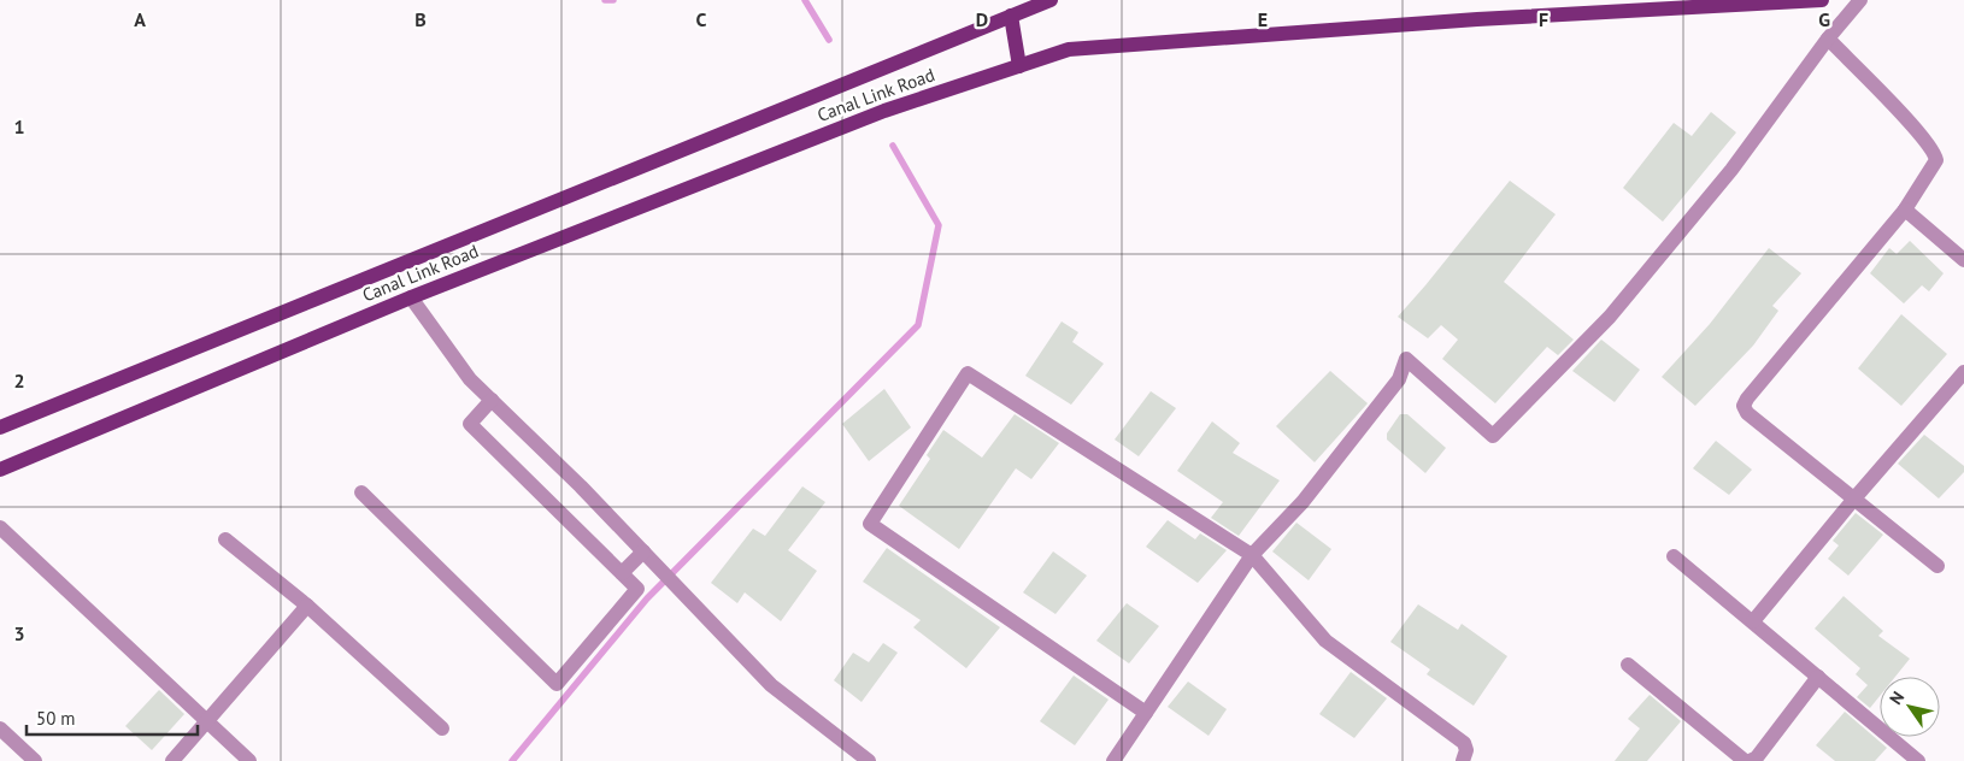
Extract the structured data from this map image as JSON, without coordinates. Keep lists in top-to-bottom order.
{
  "streets": {
    "main road": ["Canal Link Road"]
  },
  "scale_bar": "50 m",
  "north": "top left",
  "grid": {
    "columns": [
      "A",
      "B",
      "C",
      "D",
      "E",
      "F",
      "G"
    ],
    "rows": ["1", "2", "3"]
  }
}
